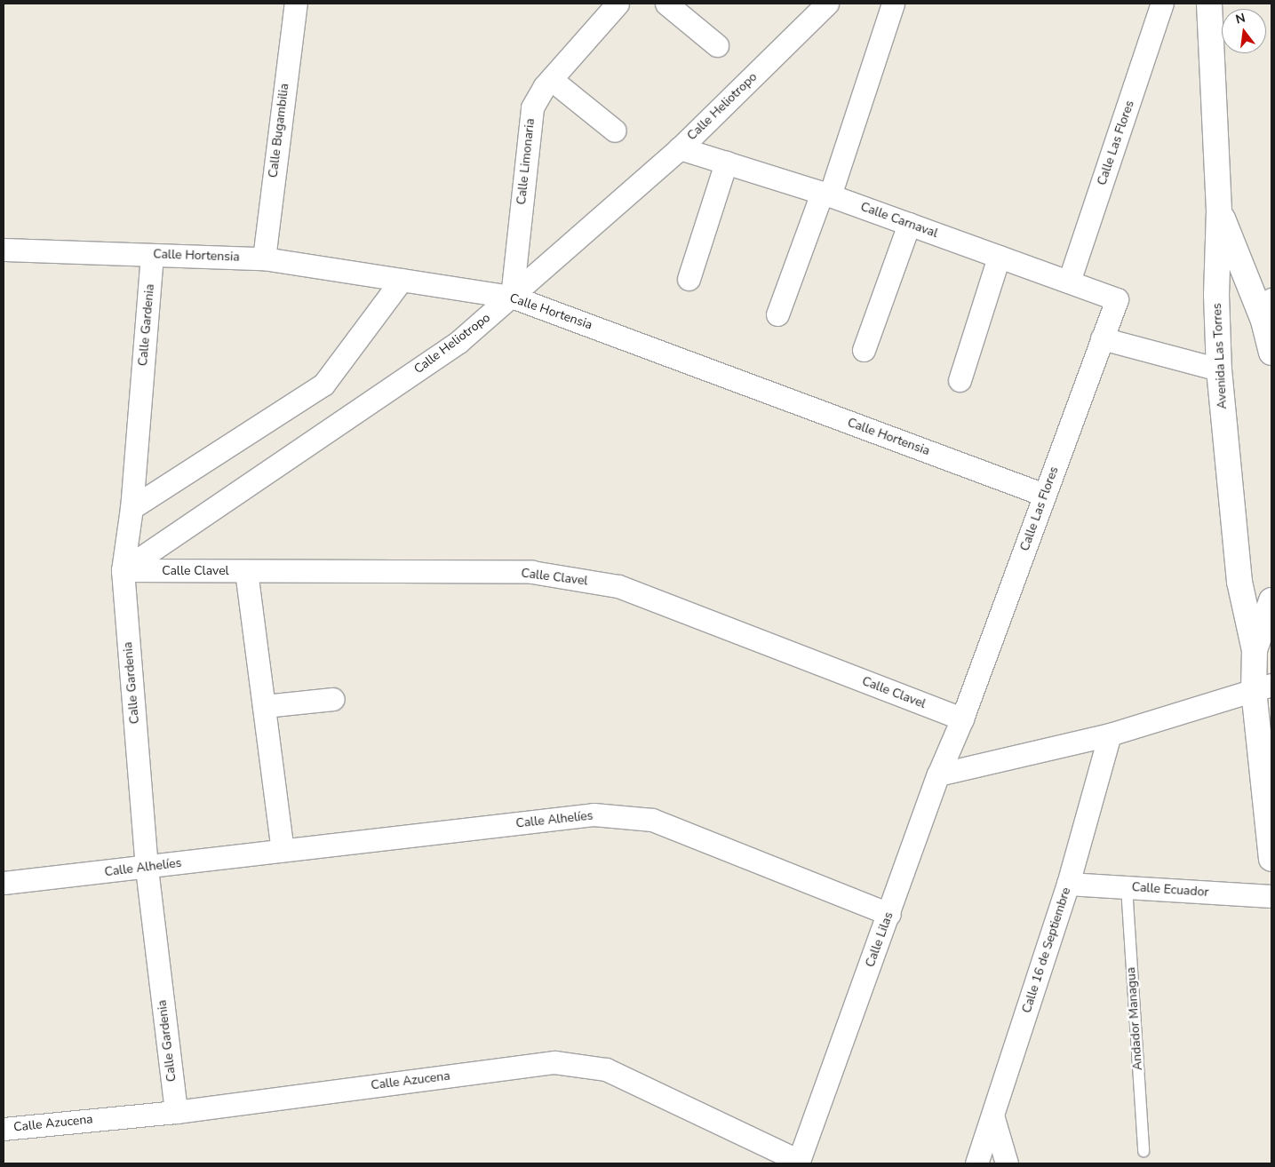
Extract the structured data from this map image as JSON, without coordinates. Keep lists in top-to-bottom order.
{
  "streets": {
    "street": [
      "Calle Heliotropo",
      "Calle Bugambilia",
      "Calle Las Flores",
      "Calle Limonaria",
      "Calle Carnaval",
      "Calle Hortensia",
      "Calle Gardenia",
      "Avenida Las Torres",
      "Calle Clavel",
      "Calle Alhelíes",
      "Calle Ecuador",
      "Calle Lilas",
      "Calle 16 de Septiembre",
      "Calle Azucena"
    ],
    "lane": ["Andador Managua"]
  },
  "crossings": [
    ["Calle Heliotropo", "Calle Limonaria"],
    ["Calle Heliotropo", "Calle Carnaval"],
    ["Calle Heliotropo", "Calle Hortensia"],
    ["Calle Heliotropo", "Calle Gardenia"],
    ["Calle Heliotropo", "Calle Clavel"],
    ["Calle Bugambilia", "Calle Hortensia"],
    ["Calle Las Flores", "Calle Carnaval"],
    ["Calle Las Flores", "Calle Hortensia"],
    ["Calle Las Flores", "Calle Clavel"],
    ["Calle Las Flores", "Calle Lilas"],
    ["Calle Limonaria", "Calle Hortensia"],
    ["Calle Hortensia", "Calle Gardenia"],
    ["Calle Gardenia", "Calle Clavel"],
    ["Calle Gardenia", "Calle Alhelíes"],
    ["Calle Gardenia", "Calle Azucena"],
    ["Calle Clavel", "Calle Lilas"],
    ["Calle Alhelíes", "Calle Lilas"],
    ["Calle Ecuador", "Calle 16 de Septiembre"],
    ["Calle Ecuador", "Andador Managua"],
    ["Calle Lilas", "Calle Azucena"]
  ],
  "north": "top"
}
